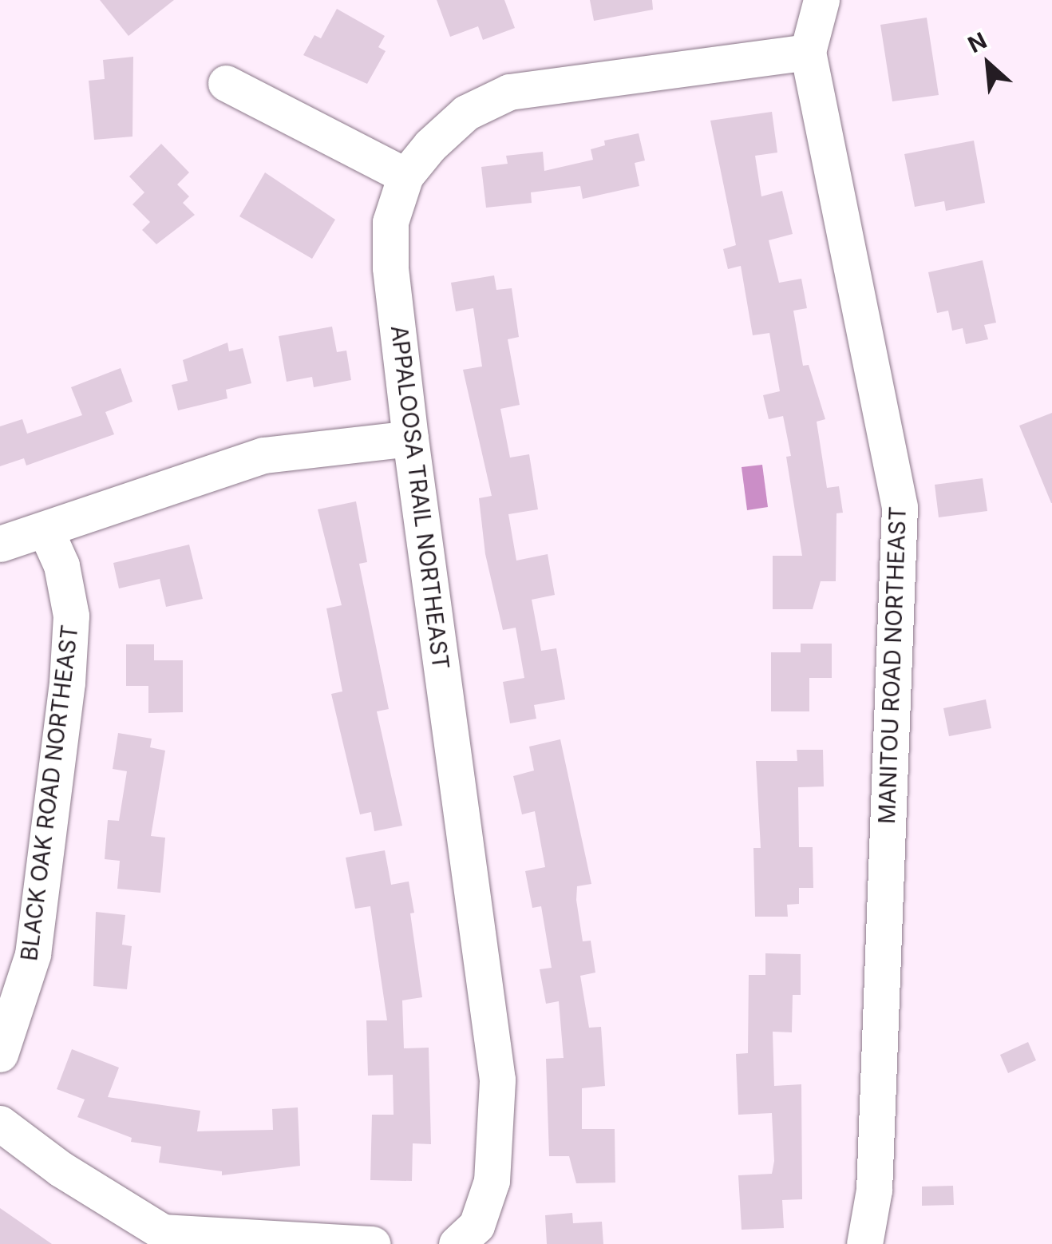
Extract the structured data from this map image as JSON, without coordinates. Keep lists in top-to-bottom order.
{
  "streets": {
    "street": ["APPALOOSA TRAIL NORTHEAST", "MANITOU ROAD NORTHEAST", "BLACK OAK ROAD NORTHEAST"]
  },
  "crossings": [
    ["APPALOOSA TRAIL NORTHEAST", "MANITOU ROAD NORTHEAST"]
  ],
  "north": "top left"
}
